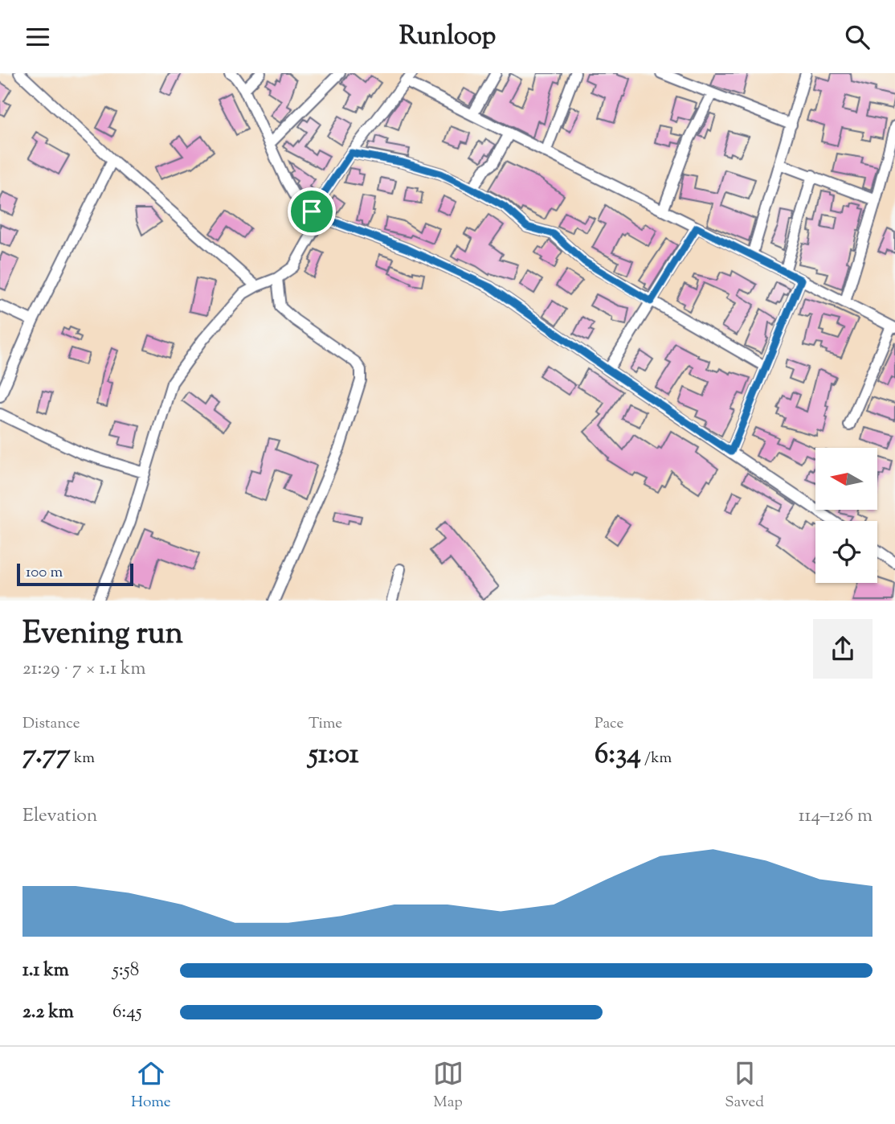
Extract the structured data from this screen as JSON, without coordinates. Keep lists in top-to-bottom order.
{
  "scale_bar": "100 m",
  "north": "left",
  "page": {
    "header": "Runloop",
    "scale": "100 m",
    "heading": ["Evening run", "21:29 · 7 × 1.1 km"],
    "stats": [
      ["Distance", "7.77 km"],
      ["Time", "51:01"],
      ["Pace", "6:34 /km"]
    ],
    "chart": ["Elevation", "114–126 m"],
    "list": [
      {
        "name": "1.1 km",
        "note": "5:58"
      },
      {
        "name": "2.2 km",
        "note": "6:45"
      }
    ],
    "tabs": ["Home", "Map", "Saved"]
  }
}
